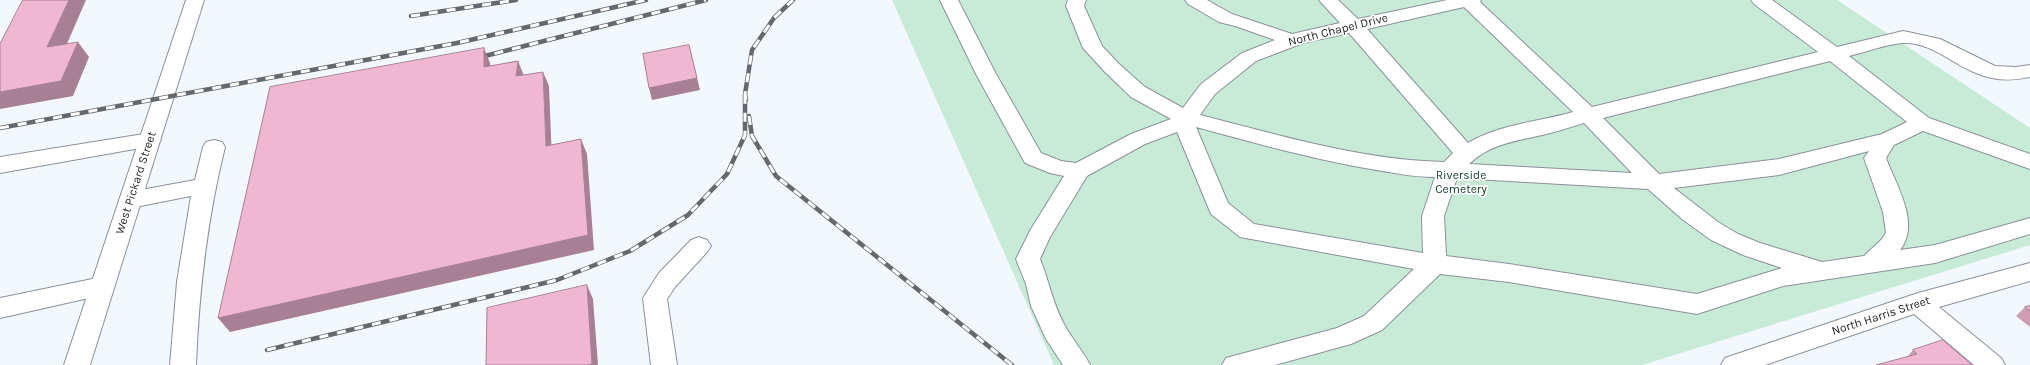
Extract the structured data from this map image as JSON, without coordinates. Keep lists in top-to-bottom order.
{
  "streets": {
    "main road": ["North Chapel Drive", "West Pickard Street", "North Harris Street"]
  },
  "parks": ["Riverside Cemetery"]
}
